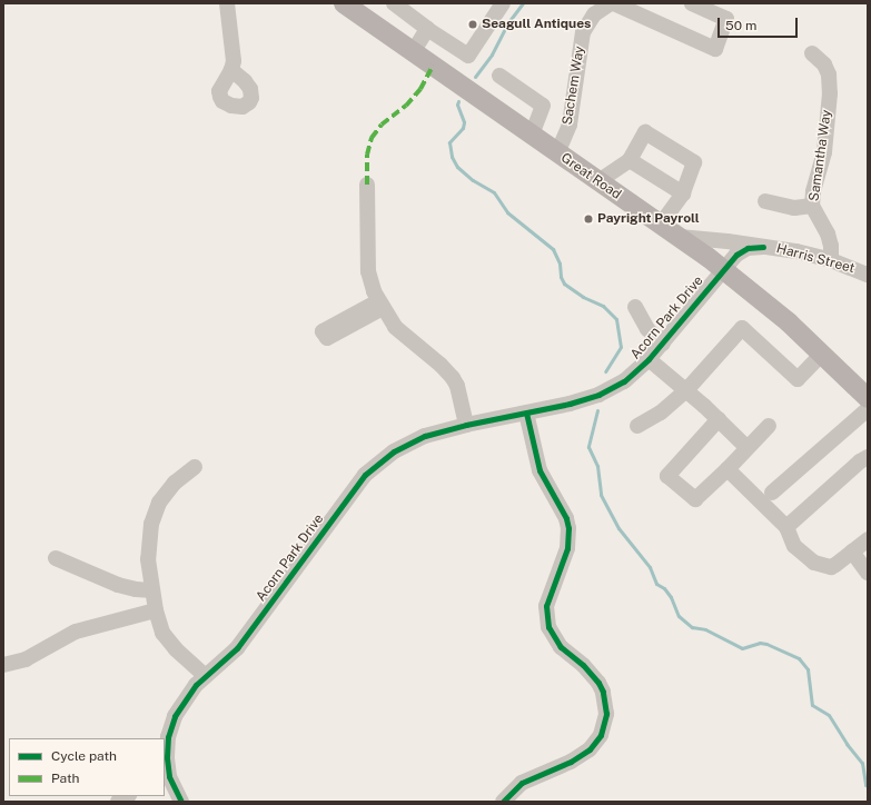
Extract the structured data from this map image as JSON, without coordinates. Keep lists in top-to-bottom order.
{
  "streets": {
    "main road": ["Great Road"],
    "street": [
      "Sachem Way",
      "Samantha Way",
      "Harris Street",
      "Acorn Park Drive"
    ]
  },
  "crossings": [
    ["Sachem Way", "Great Road"],
    ["Samantha Way", "Harris Street"],
    ["Great Road", "Harris Street"],
    ["Great Road", "Acorn Park Drive"],
    ["Harris Street", "Acorn Park Drive"]
  ],
  "places": ["Seagull Antiques", "Payright Payroll"],
  "legend": ["Cycle path", "Path"],
  "scale_bar": "50 m"
}
